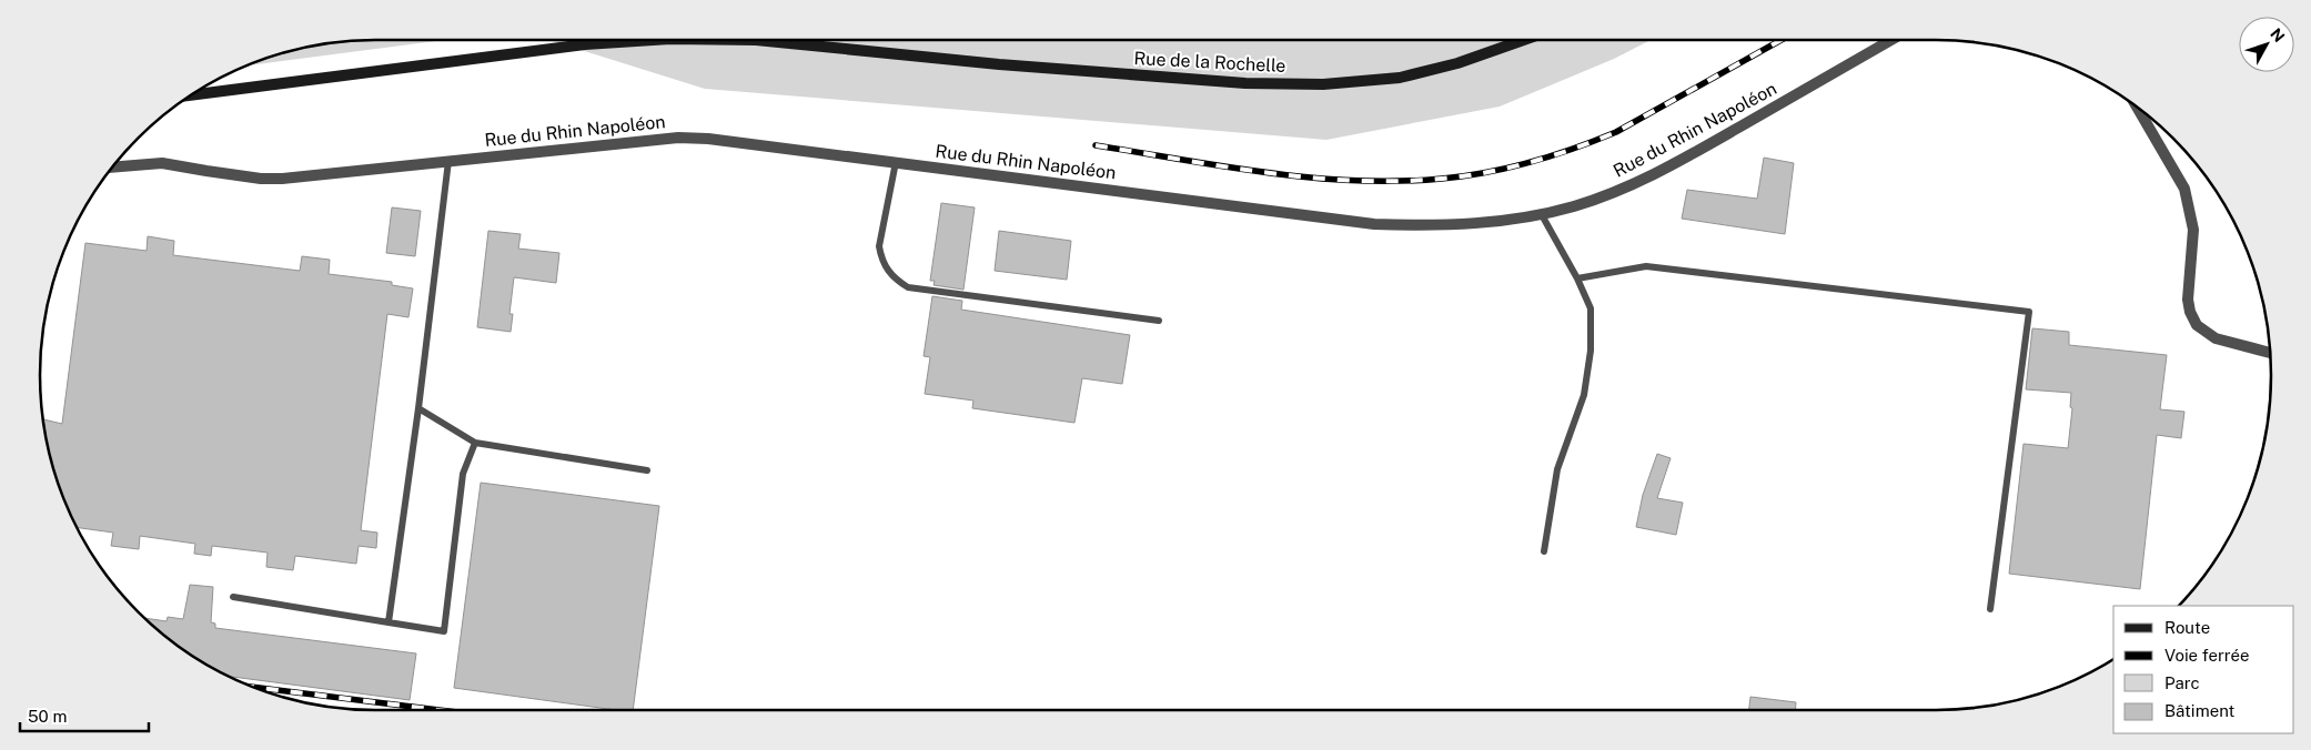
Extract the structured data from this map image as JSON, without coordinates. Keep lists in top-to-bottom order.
{
  "streets": {
    "main road": ["Rue de la Rochelle"],
    "street": ["Rue du Rhin Napoléon"]
  },
  "legend": [
    "Route",
    "Voie ferrée",
    "Parc",
    "Bâtiment"
  ],
  "scale_bar": "50 m",
  "north": "top right"
}
